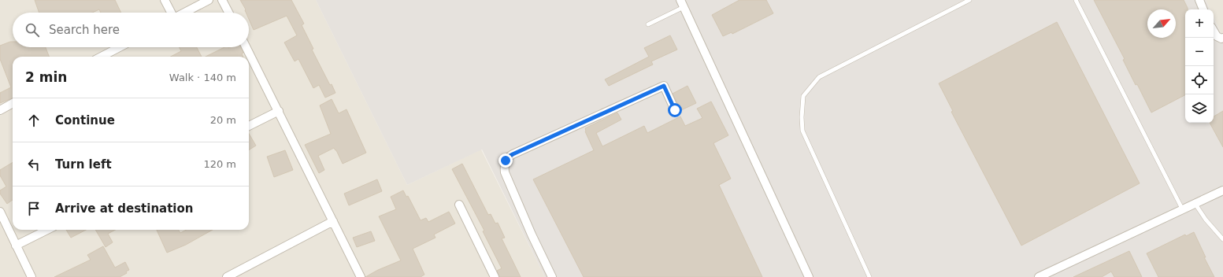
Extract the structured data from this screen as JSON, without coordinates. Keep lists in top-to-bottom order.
{
  "north": "top right",
  "page": {
    "map_buttons": ["+", "−"],
    "search": "Search here",
    "heading": ["2 min", "Walk · 140 m"],
    "list": [
      ["Continue", "20 m"],
      ["Turn left", "120 m"],
      "Arrive at destination"
    ]
  }
}
